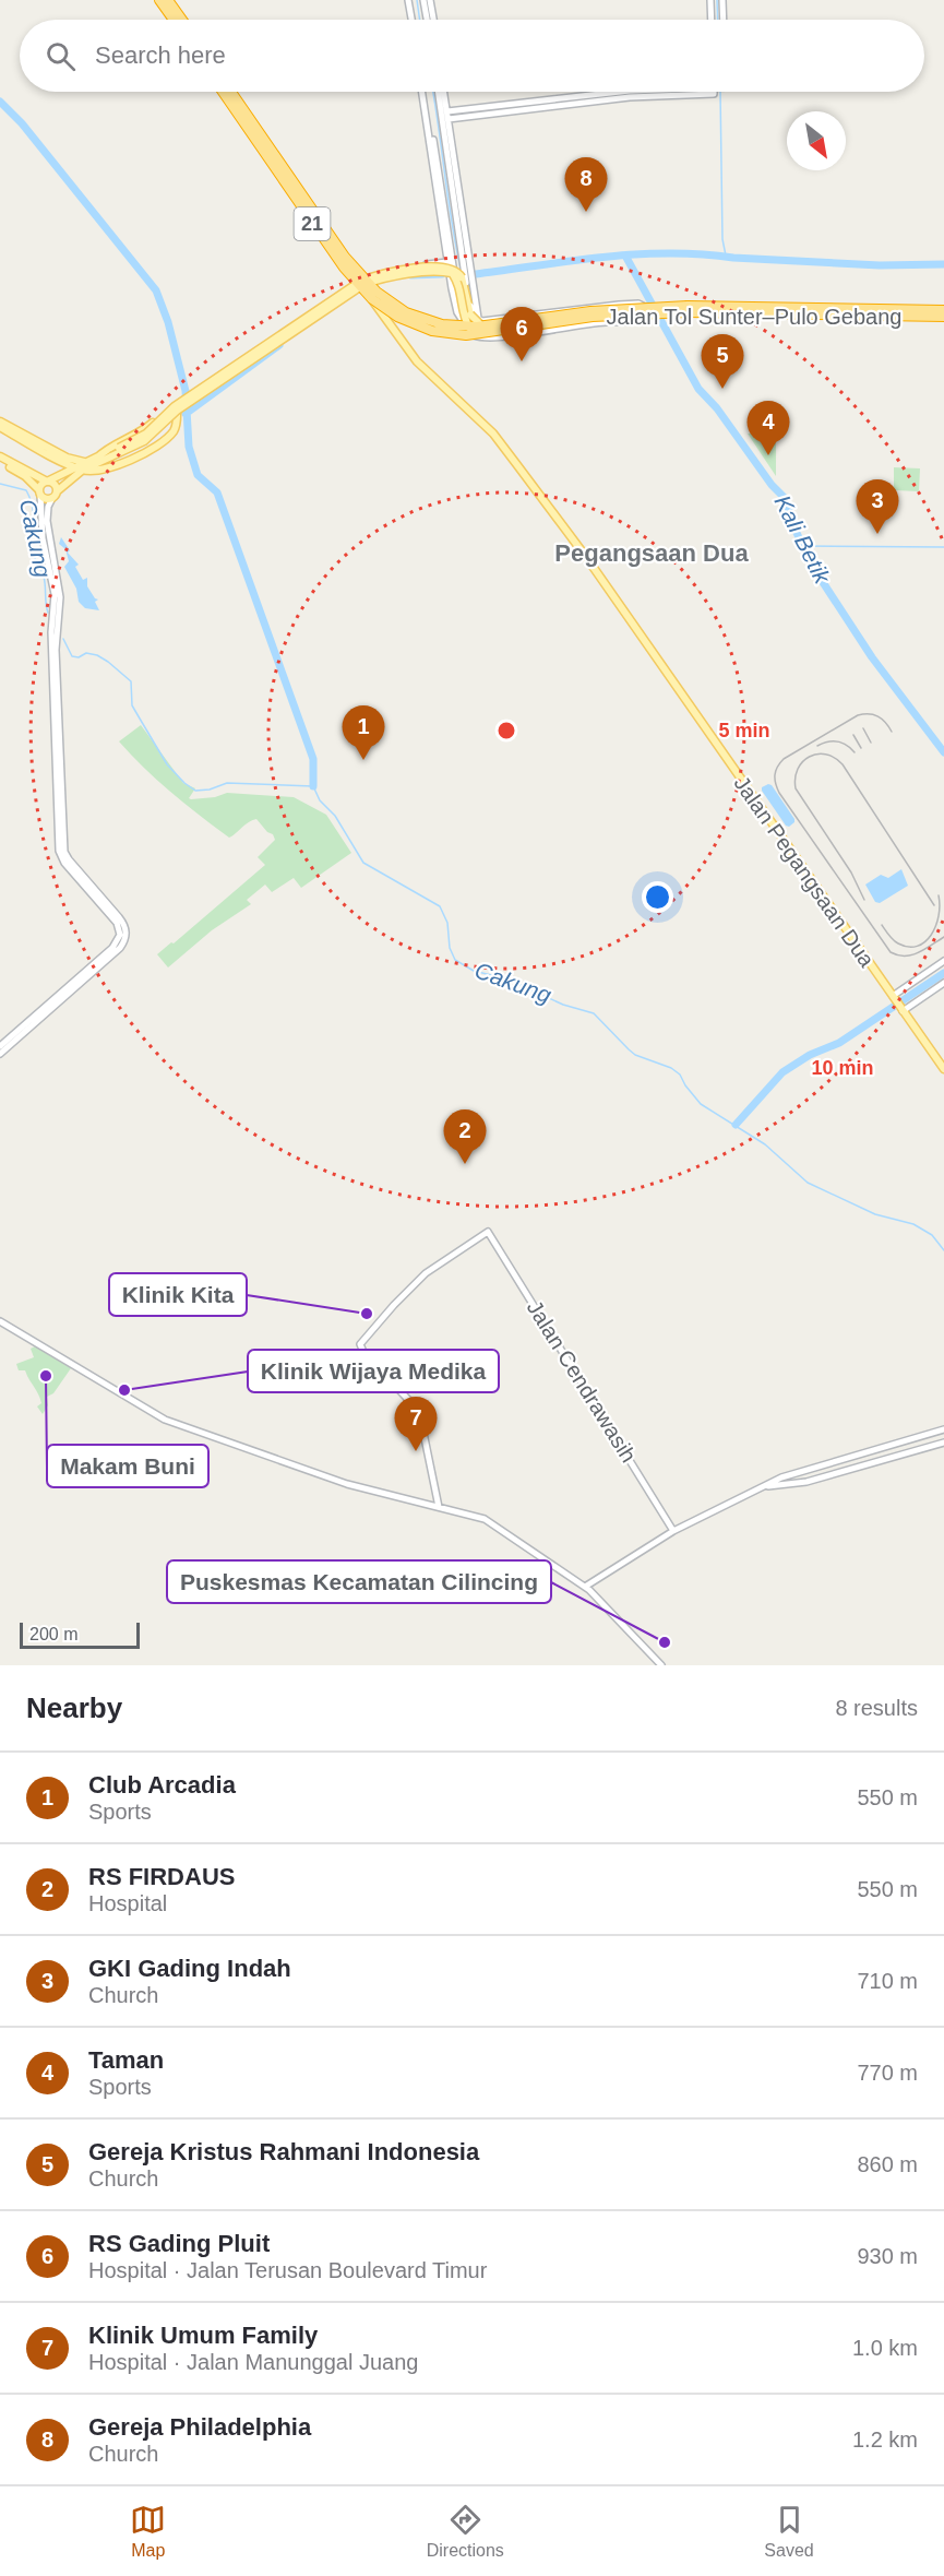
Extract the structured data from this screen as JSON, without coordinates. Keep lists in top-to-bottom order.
{
  "streets": {
    "highway": ["21", "Jalan Tol Sunter–Pulo Gebang"],
    "main road": ["Jalan Pegangsaan Dua"],
    "street": ["Jalan Cendrawasih"]
  },
  "districts": ["Pegangsaan Dua"],
  "water": ["Cakung", "Kali Betik"],
  "places": [
    "Klinik Kita",
    "Makam Buni",
    "Klinik Wijaya Medika",
    "Puskesmas Kecamatan Cilincing"
  ],
  "scale_bar": "200 m",
  "north": "bottom right",
  "page": {
    "search": "Search here",
    "pins": [
      "8",
      "6",
      "5",
      "4",
      "3",
      "1",
      "2",
      "7"
    ],
    "scale": "200 m",
    "heading": ["Nearby", "8 results"],
    "list": [
      {
        "mark": "1",
        "name": "Club Arcadia",
        "note": "Sports",
        "value": "550 m"
      },
      {
        "mark": "2",
        "name": "RS FIRDAUS",
        "note": "Hospital",
        "value": "550 m"
      },
      {
        "mark": "3",
        "name": "GKI Gading Indah",
        "note": "Church",
        "value": "710 m"
      },
      {
        "mark": "4",
        "name": "Taman",
        "note": "Sports",
        "value": "770 m"
      },
      {
        "mark": "5",
        "name": "Gereja Kristus Rahmani Indonesia",
        "note": "Church",
        "value": "860 m"
      },
      {
        "mark": "6",
        "name": "RS Gading Pluit",
        "note": "Hospital · Jalan Terusan Boulevard Timur",
        "value": "930 m"
      },
      {
        "mark": "7",
        "name": "Klinik Umum Family",
        "note": "Hospital · Jalan Manunggal Juang",
        "value": "1.0 km"
      },
      {
        "mark": "8",
        "name": "Gereja Philadelphia",
        "note": "Church",
        "value": "1.2 km"
      }
    ],
    "nav": ["Map", "Directions", "Saved"]
  },
  "rings": ["5 min", "10 min"]
}
